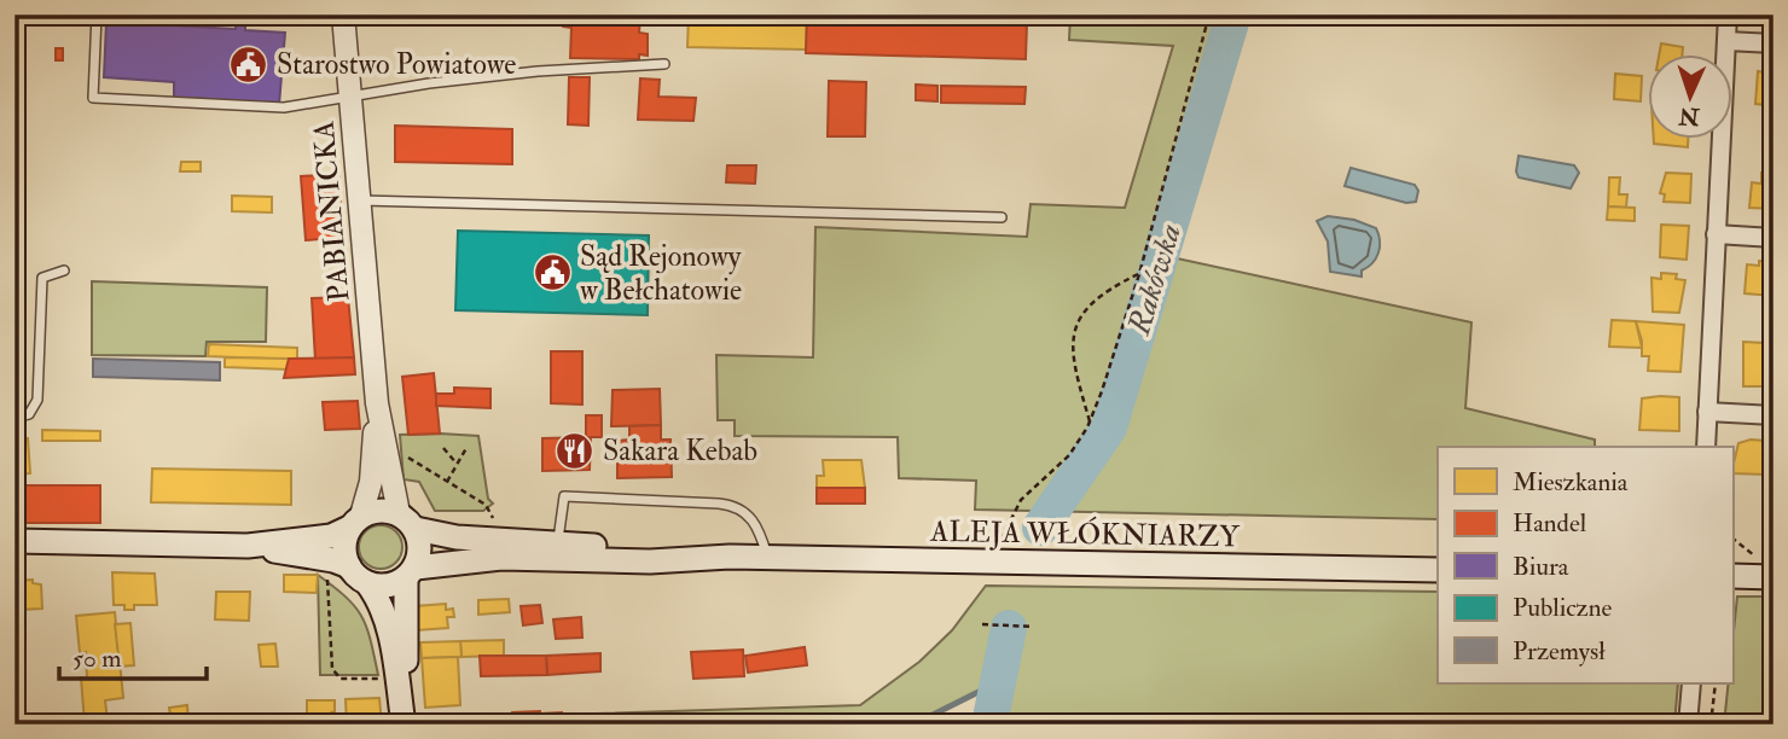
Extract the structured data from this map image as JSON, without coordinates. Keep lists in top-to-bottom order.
{
  "streets": {
    "main road": ["ALEJA WŁÓKNIARZY"],
    "street": ["PABIANICKA"]
  },
  "crossings": [
    ["PABIANICKA", "ALEJA WŁÓKNIARZY"]
  ],
  "water": ["Rakówka"],
  "places": {
    "public building": ["Starostwo Powiatowe", "Sąd Rejonowy w Bełchatowie"],
    "restaurant": ["Sakara Kebab"]
  },
  "legend": [
    "Mieszkania",
    "Handel",
    "Biura",
    "Publiczne",
    "Przemysł"
  ],
  "scale_bar": "50 m",
  "north": "bottom"
}
